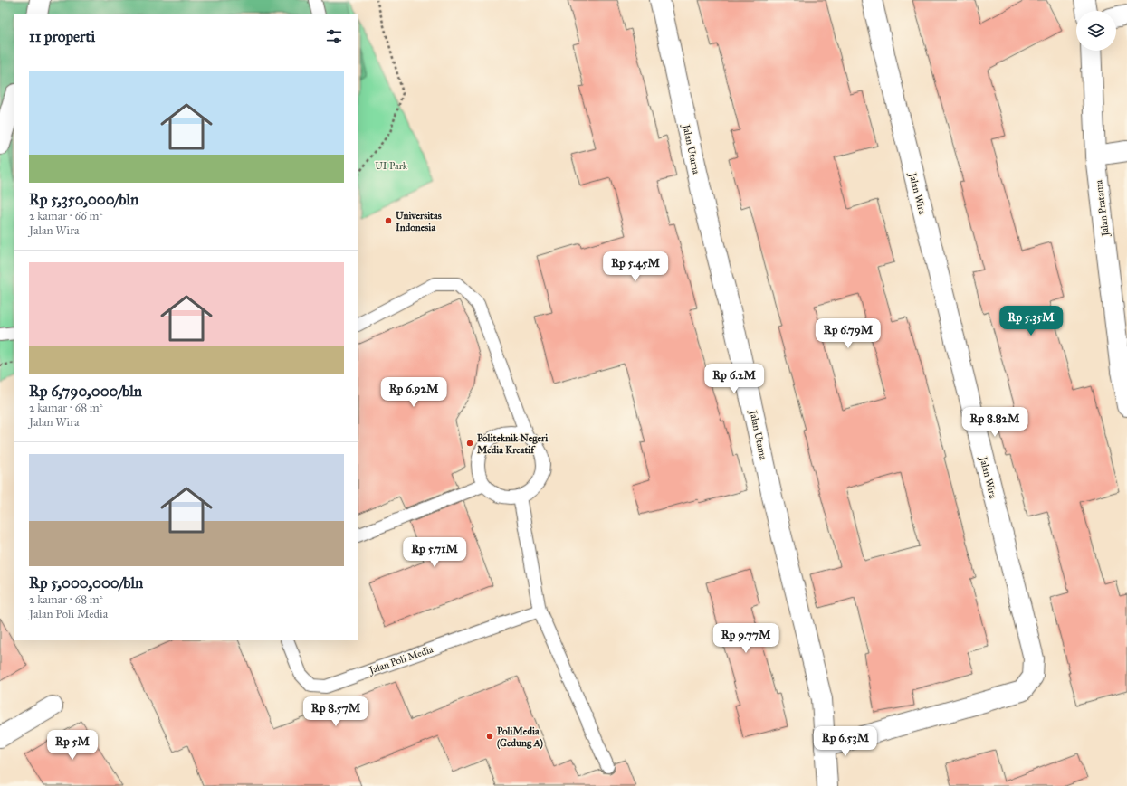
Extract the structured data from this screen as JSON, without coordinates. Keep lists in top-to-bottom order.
{
  "streets": {
    "street": ["Jalan Utama", "Jalan Wira", "Jalan Pratama"],
    "lane": ["Jalan Poli Media"]
  },
  "crossings": [
    ["Jalan Utama", "Jalan Wira"]
  ],
  "parks": ["UI Park"],
  "places": ["Universitas Indonesia", "Politeknik Negeri Media Kreatif", "PoliMedia (Gedung A)"],
  "page": {
    "heading": "11 properti",
    "list": [
      {
        "name": "Rp 5,350,000/bln",
        "note": "2 kamar · 66 m² · Jalan Wira"
      },
      {
        "name": "Rp 6,790,000/bln",
        "note": "2 kamar · 68 m² · Jalan Wira"
      },
      {
        "name": "Rp 5,000,000/bln",
        "note": "2 kamar · 68 m² · Jalan Poli Media"
      }
    ],
    "price": [
      "Rp 5.45M",
      "Rp 5.35M",
      "Rp 6.79M",
      "Rp 6.2M",
      "Rp 6.92M",
      "Rp 8.82M",
      "Rp 5.71M",
      "Rp 9.77M",
      "Rp 8.57M",
      "Rp 6.53M",
      "Rp 5M"
    ]
  }
}
